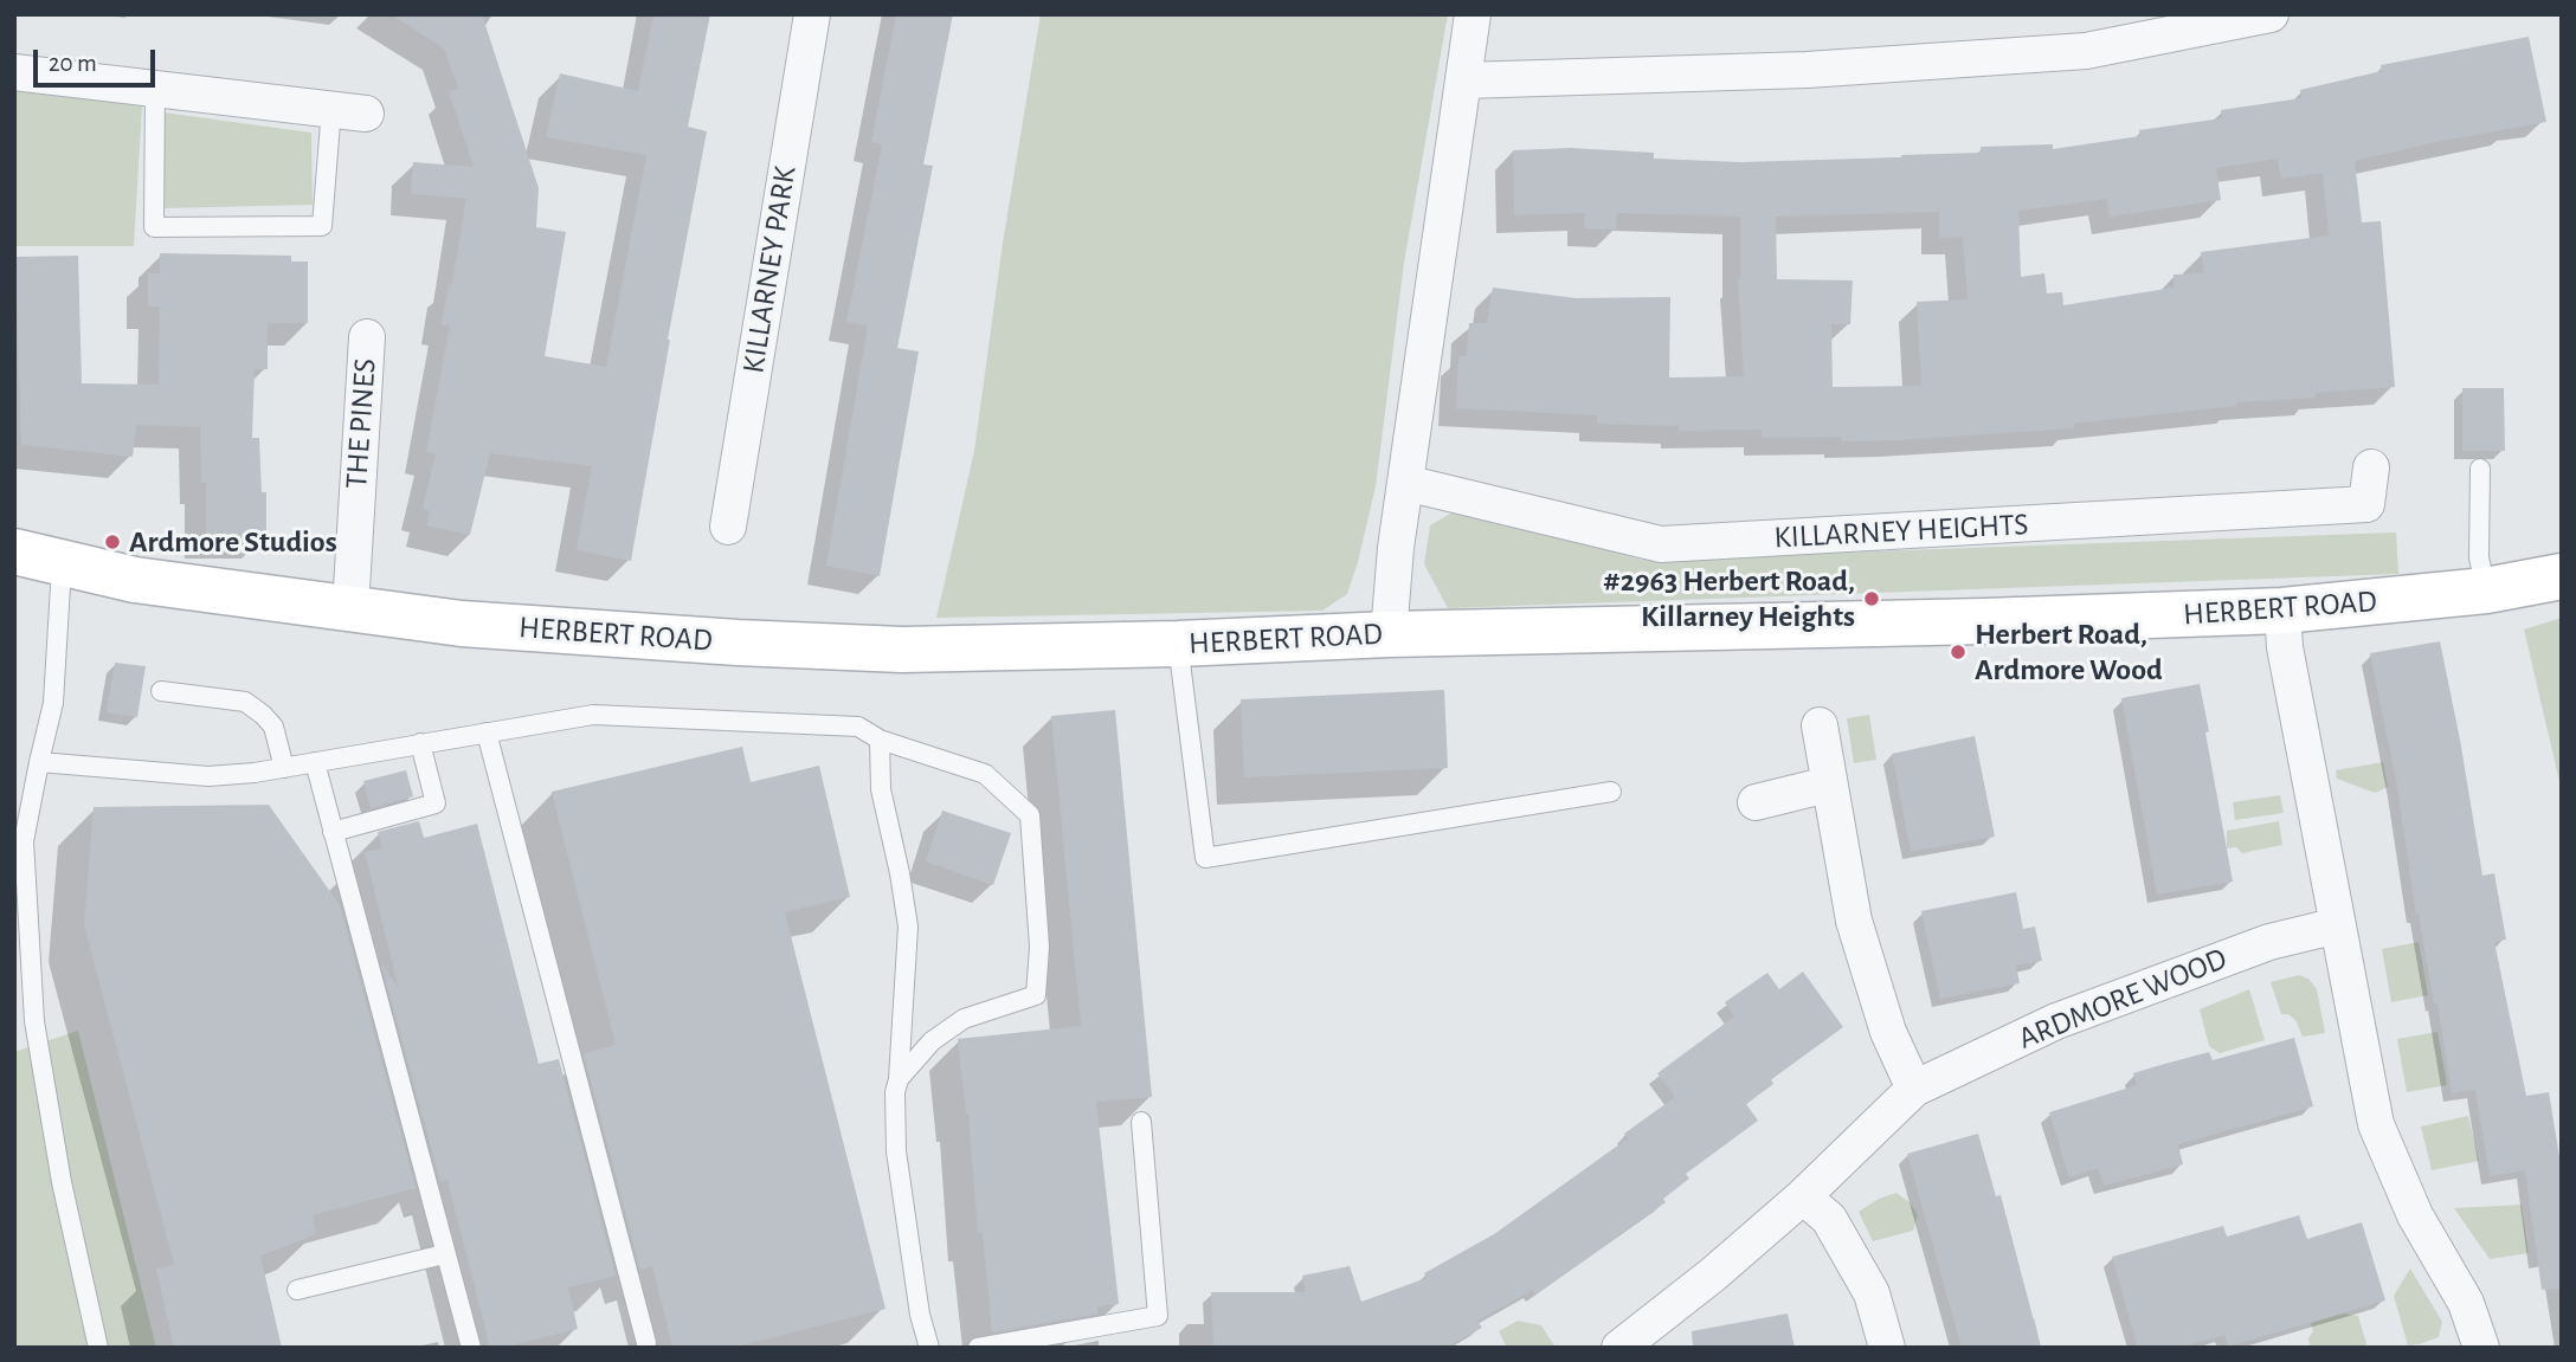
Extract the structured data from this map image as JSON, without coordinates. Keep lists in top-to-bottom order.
{
  "streets": {
    "street": [
      "KILLARNEY PARK",
      "THE PINES",
      "KILLARNEY HEIGHTS",
      "HERBERT ROAD",
      "ARDMORE WOOD"
    ]
  },
  "crossings": [
    ["THE PINES", "HERBERT ROAD"]
  ],
  "places": ["Ardmore Studios", "#2963 Herbert Road, Killarney Heights", "Herbert Road, Ardmore Wood"],
  "scale_bar": "20 m"
}
